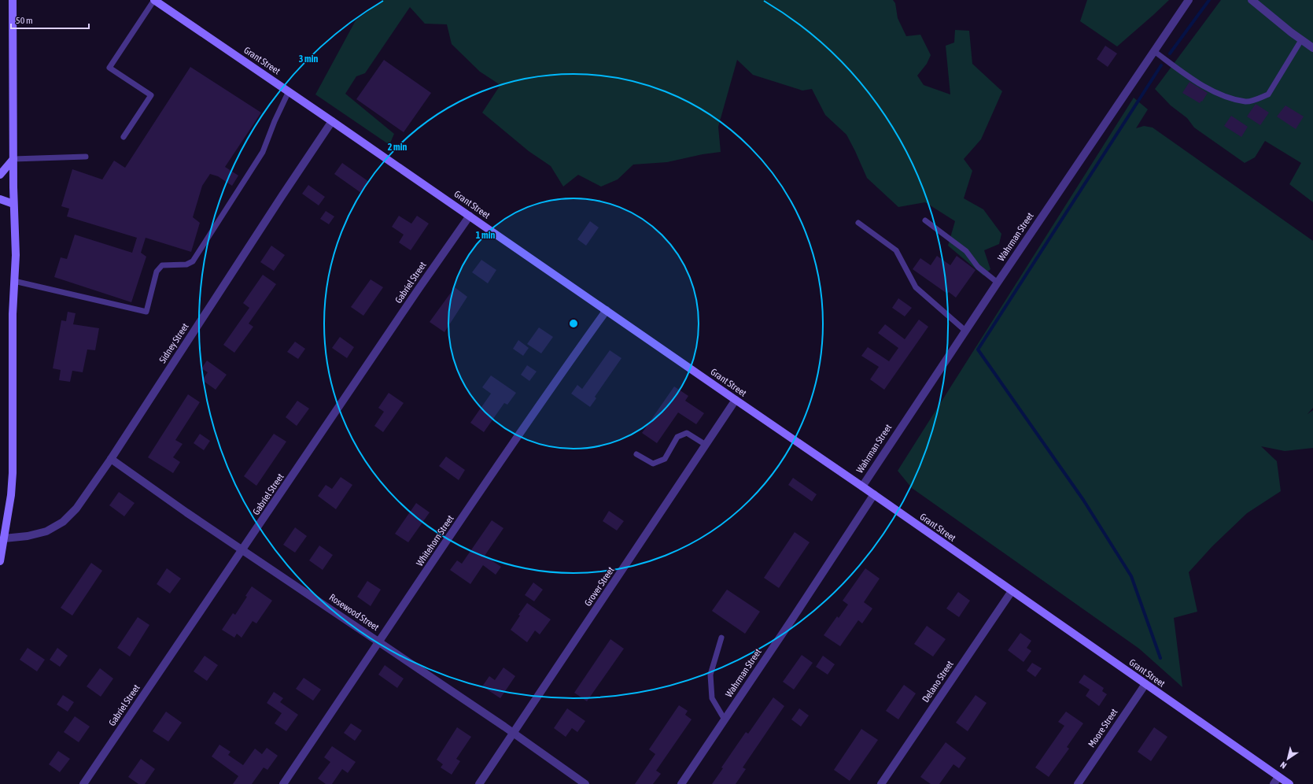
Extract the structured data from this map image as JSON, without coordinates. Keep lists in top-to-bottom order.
{
  "streets": {
    "street": [
      "Grant Street",
      "Wahrman Street",
      "Gabriel Street",
      "Sidney Street",
      "Whitehorn Street",
      "Grover Street",
      "Rosewood Street",
      "Delano Street",
      "Moore Street"
    ]
  },
  "crossings": [
    ["Grant Street", "Wahrman Street"],
    ["Grant Street", "Gabriel Street"],
    ["Grant Street", "Sidney Street"],
    ["Grant Street", "Whitehorn Street"],
    ["Grant Street", "Grover Street"],
    ["Grant Street", "Delano Street"],
    ["Grant Street", "Moore Street"],
    ["Gabriel Street", "Rosewood Street"],
    ["Sidney Street", "Rosewood Street"],
    ["Whitehorn Street", "Rosewood Street"],
    ["Grover Street", "Rosewood Street"]
  ],
  "scale_bar": "50 m",
  "north": "bottom left",
  "rings": ["3 min", "2 min", "1 min"]
}
